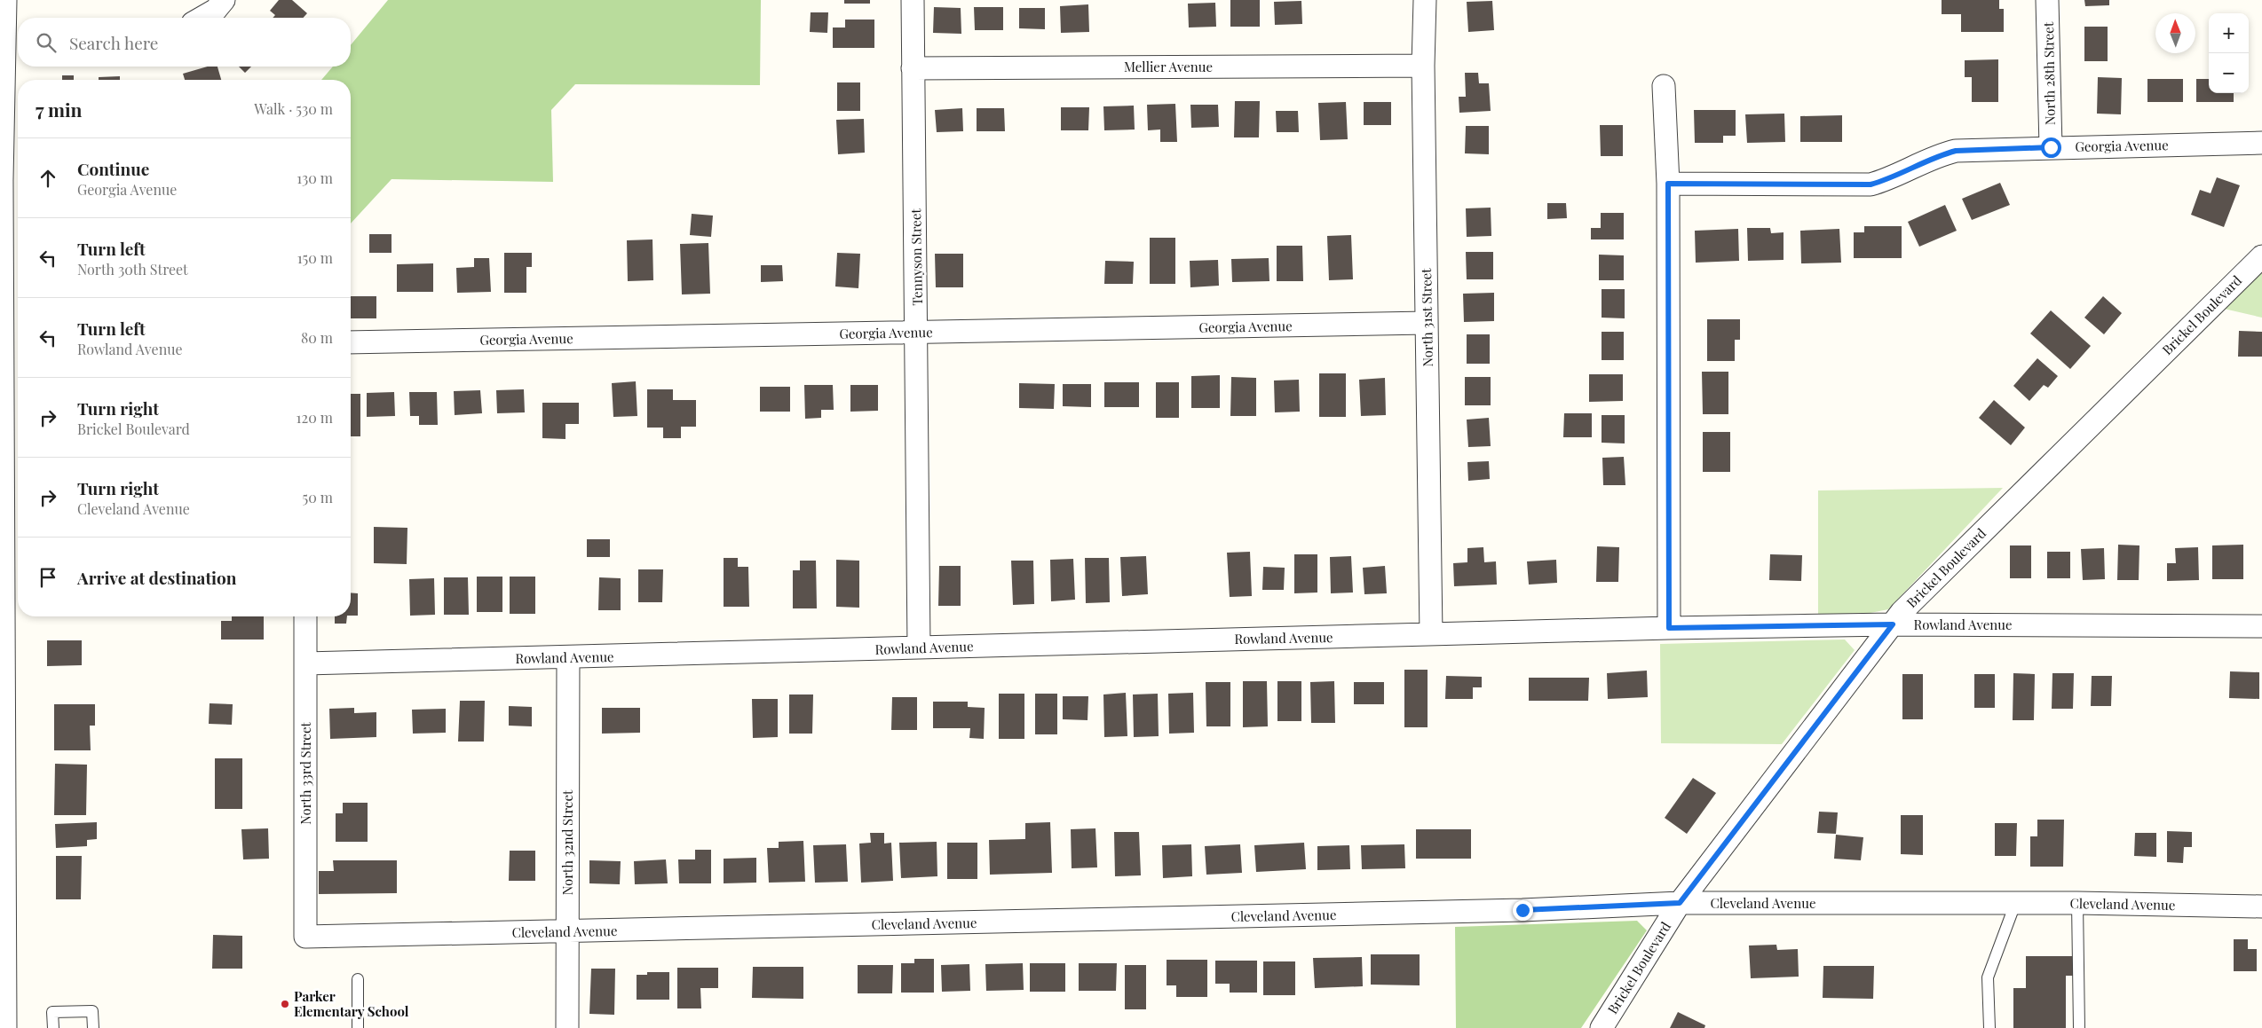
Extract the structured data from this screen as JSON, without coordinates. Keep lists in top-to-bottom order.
{
  "streets": {
    "street": [
      "Mellier Avenue",
      "North 28th Street",
      "Georgia Avenue",
      "Tennyson Street",
      "Brickel Boulevard",
      "North 31st Street",
      "Rowland Avenue",
      "North 33rd Street",
      "North 32nd Street",
      "Cleveland Avenue"
    ]
  },
  "crossings": [
    ["Mellier Avenue", "Tennyson Street"],
    ["Mellier Avenue", "North 31st Street"],
    ["North 28th Street", "Georgia Avenue"],
    ["Georgia Avenue", "Tennyson Street"],
    ["Georgia Avenue", "North 31st Street"],
    ["Tennyson Street", "Rowland Avenue"],
    ["Brickel Boulevard", "Rowland Avenue"],
    ["Brickel Boulevard", "Cleveland Avenue"],
    ["North 31st Street", "Rowland Avenue"],
    ["Rowland Avenue", "North 33rd Street"],
    ["Rowland Avenue", "North 32nd Street"],
    ["North 33rd Street", "Cleveland Avenue"],
    ["North 32nd Street", "Cleveland Avenue"]
  ],
  "places": ["Parker Elementary School"],
  "north": "top",
  "page": {
    "map_buttons": ["+", "−"],
    "search": "Search here",
    "heading": ["7 min", "Walk · 530 m"],
    "list": [
      ["Continue", "Georgia Avenue", "130 m"],
      ["Turn left", "North 30th Street", "150 m"],
      ["Turn left", "Rowland Avenue", "80 m"],
      ["Turn right", "Brickel Boulevard", "120 m"],
      ["Turn right", "Cleveland Avenue", "50 m"],
      "Arrive at destination"
    ]
  }
}
